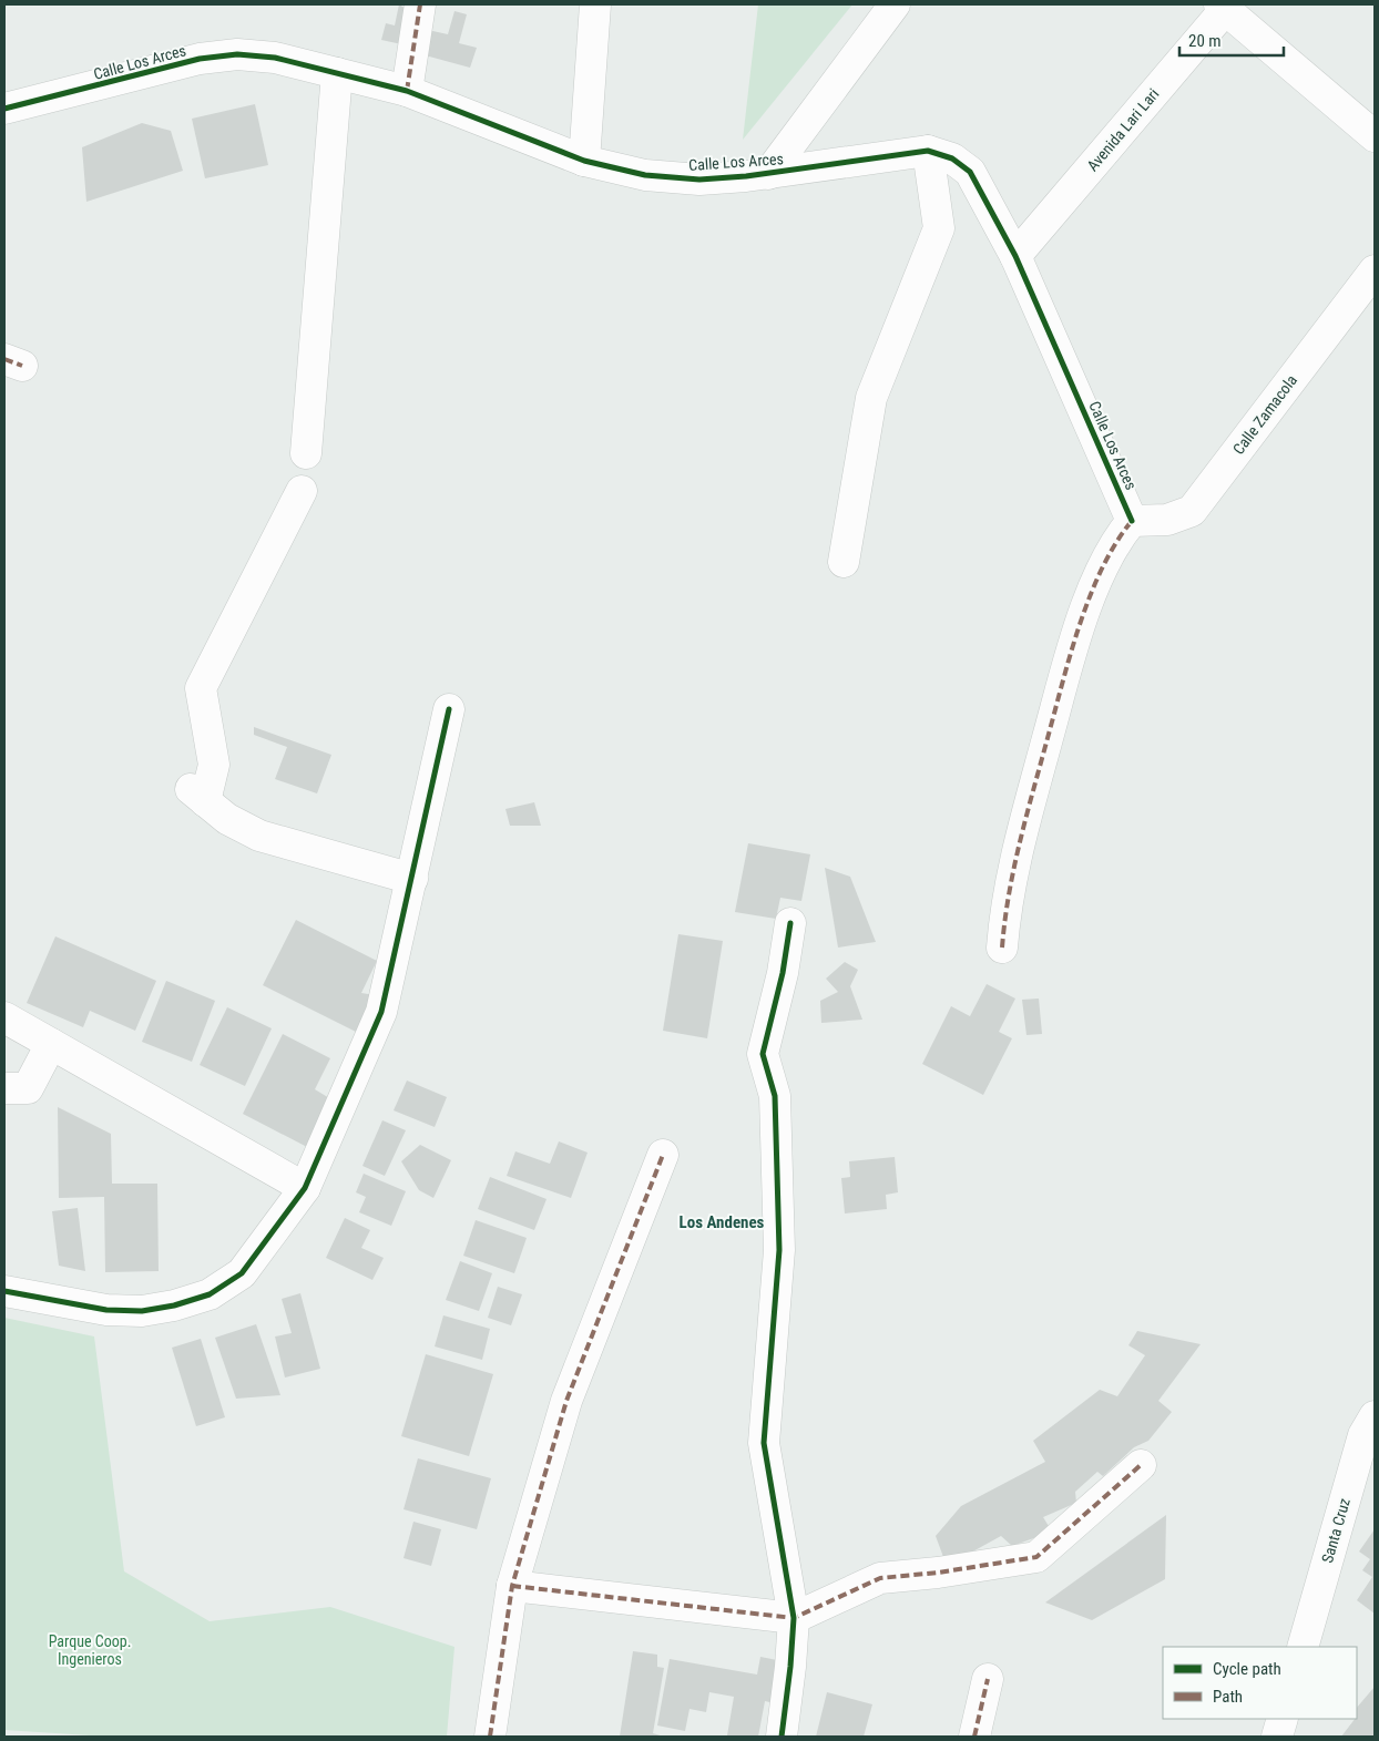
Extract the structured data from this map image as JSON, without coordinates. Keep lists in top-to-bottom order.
{
  "streets": {
    "street": [
      "Calle Los Arces",
      "Avenida Lari Lari",
      "Calle Zamacola",
      "Santa Cruz"
    ]
  },
  "crossings": [
    ["Calle Los Arces", "Avenida Lari Lari"],
    ["Calle Los Arces", "Calle Zamacola"]
  ],
  "districts": ["Los Andenes"],
  "parks": ["Parque Coop. Ingenieros"],
  "legend": ["Cycle path", "Path"],
  "scale_bar": "20 m"
}
